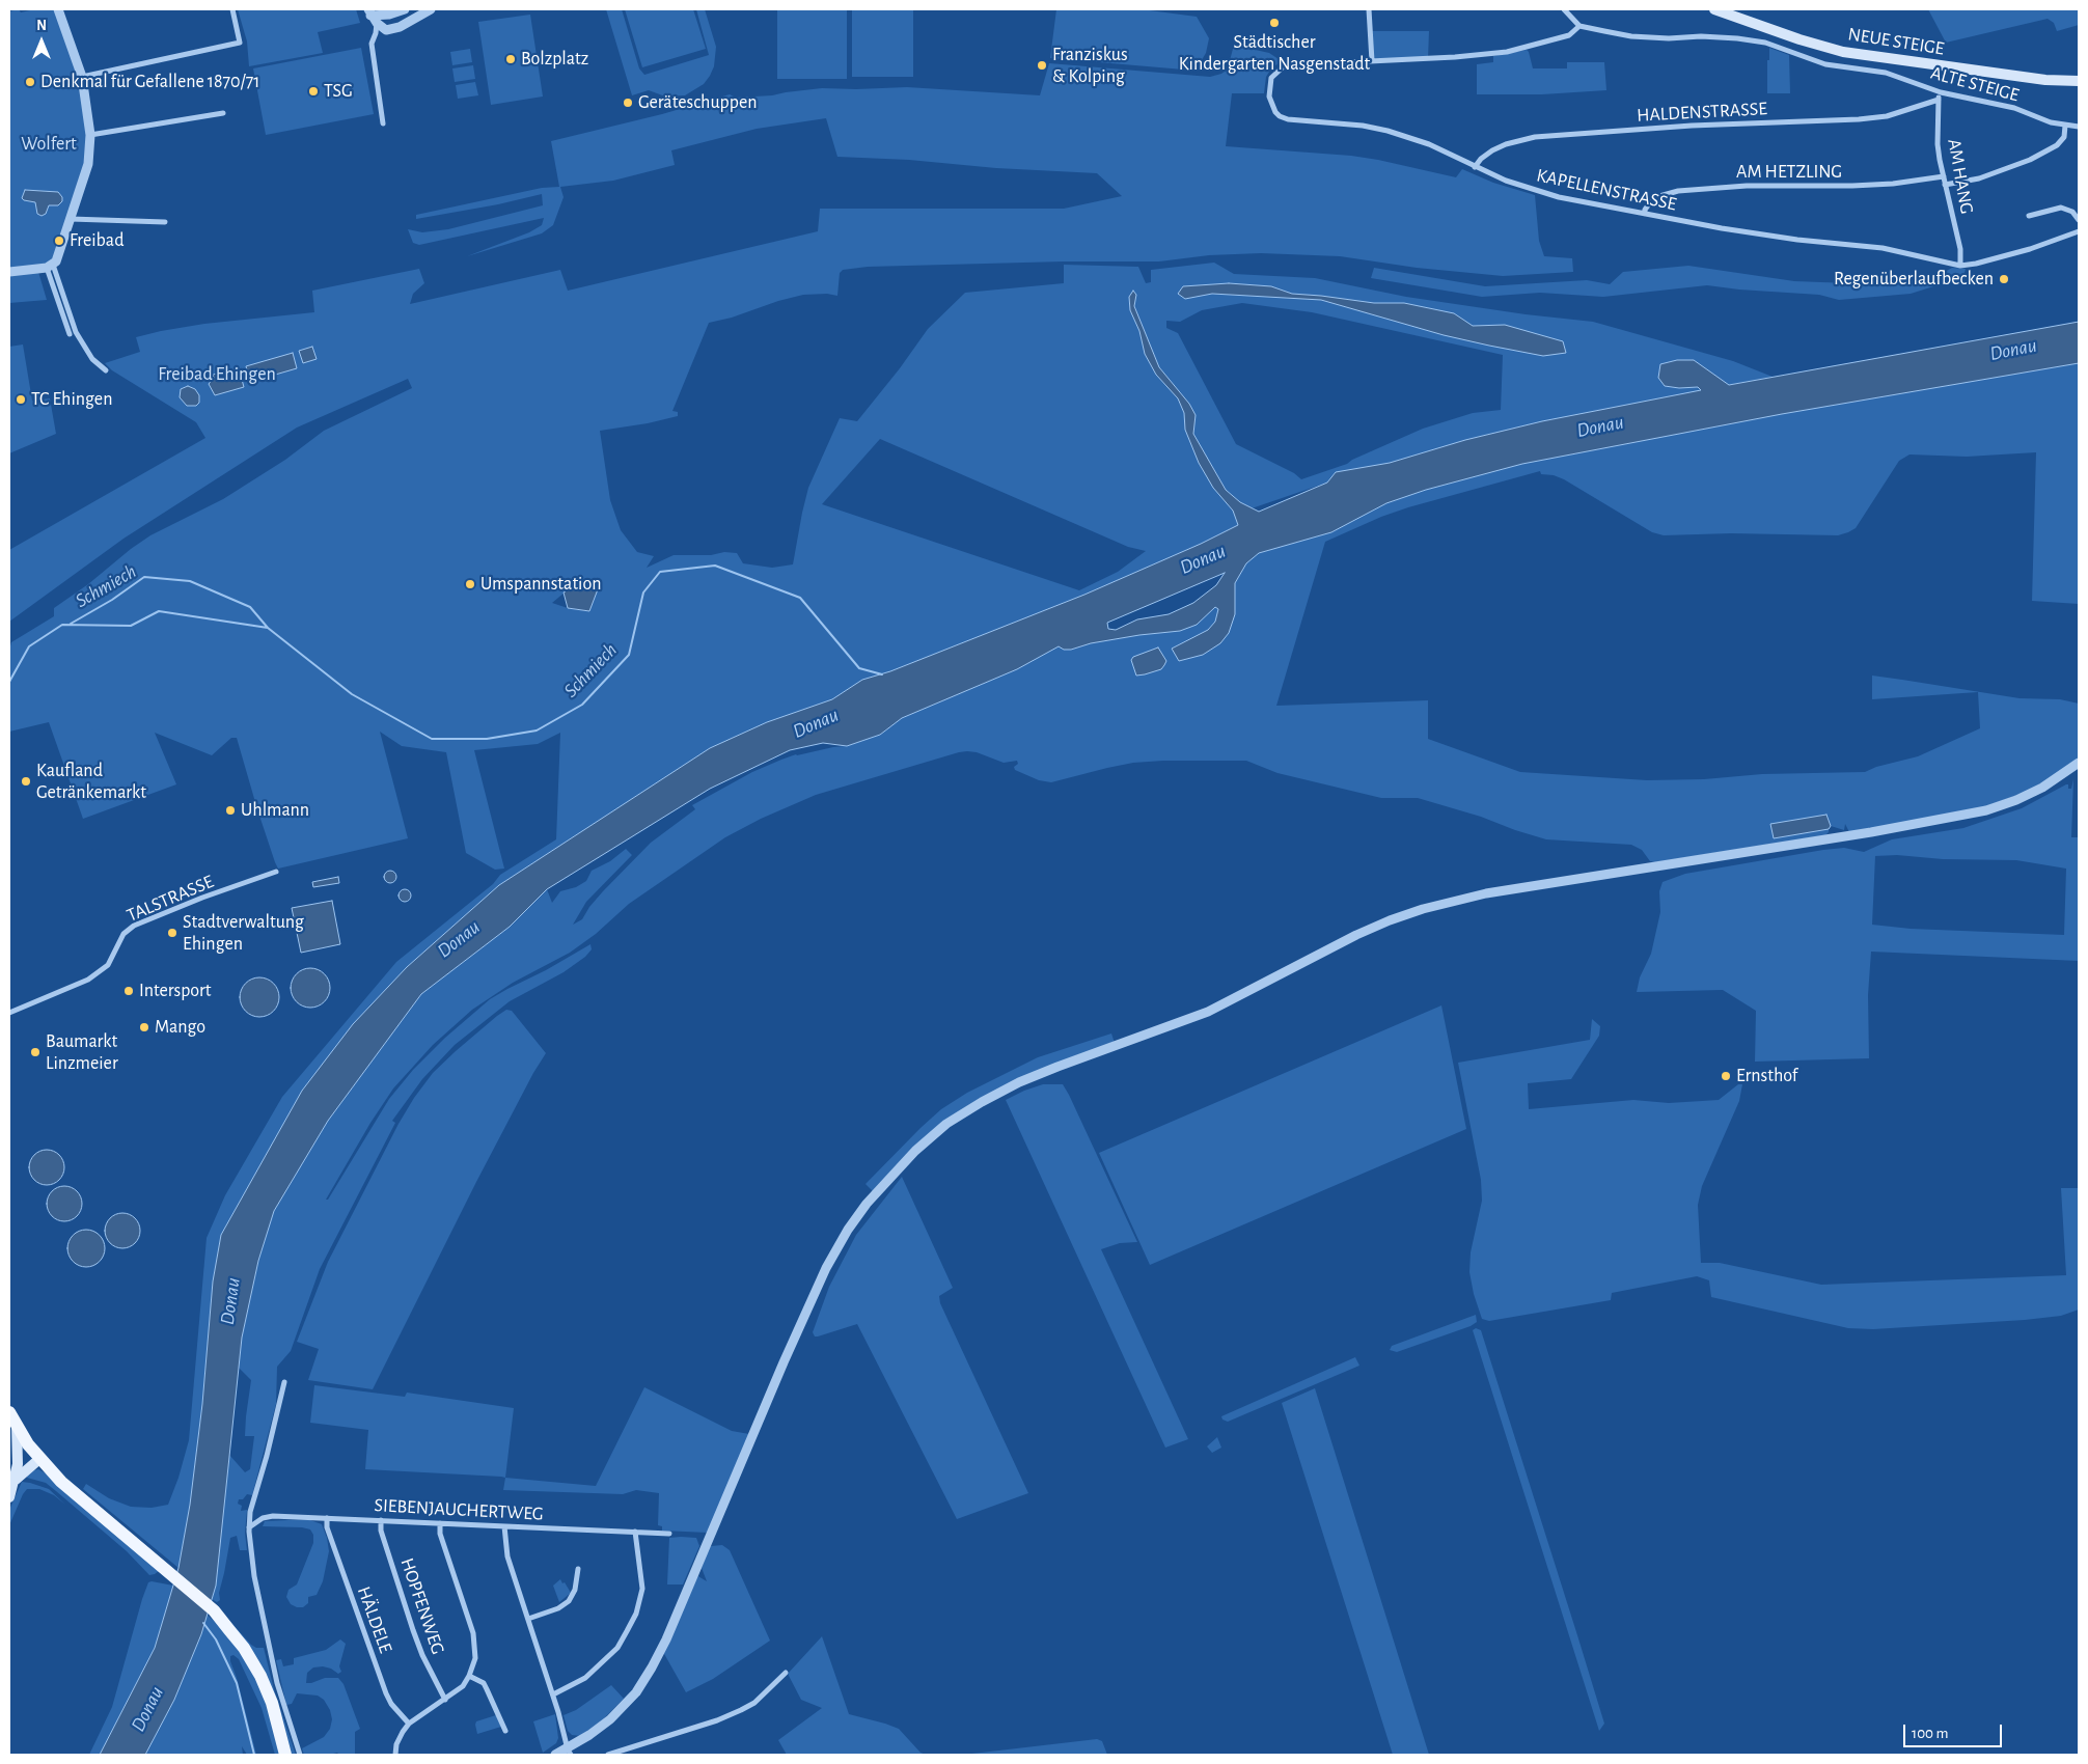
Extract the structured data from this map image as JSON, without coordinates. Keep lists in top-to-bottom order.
{
  "streets": {
    "main road": ["NEUE STEIGE"],
    "street": [
      "ALTE STEIGE",
      "HALDENSTRASSE",
      "AM HETZLING",
      "AM HANG",
      "KAPELLENSTRASSE",
      "TALSTRASSE",
      "SIEBENJAUCHERTWEG",
      "HOPFENWEG",
      "HÄLDELE"
    ]
  },
  "crossings": [
    ["ALTE STEIGE", "AM HANG"],
    ["ALTE STEIGE", "KAPELLENSTRASSE"],
    ["HALDENSTRASSE", "AM HANG"],
    ["HALDENSTRASSE", "KAPELLENSTRASSE"],
    ["AM HETZLING", "AM HANG"],
    ["AM HETZLING", "KAPELLENSTRASSE"],
    ["AM HANG", "KAPELLENSTRASSE"],
    ["SIEBENJAUCHERTWEG", "HOPFENWEG"],
    ["SIEBENJAUCHERTWEG", "HÄLDELE"]
  ],
  "water": ["Donau", "Schmiech"],
  "parks": ["Wolfert", "Freibad Ehingen"],
  "places": [
    "Städtischer Kindergarten Nasgenstadt",
    "Bolzplatz",
    "Franziskus & Kolping",
    "Denkmal für Gefallene 1870/71",
    "TSG",
    "Geräteschuppen",
    "Freibad",
    "Regenüberlaufbecken",
    "TC Ehingen",
    "Umspannstation",
    "Kaufland Getränkemarkt",
    "Uhlmann",
    "Stadtverwaltung Ehingen",
    "Intersport",
    "Mango",
    "Baumarkt Linzmeier",
    "Ernsthof"
  ],
  "scale_bar": "100 m",
  "north": "top"
}
